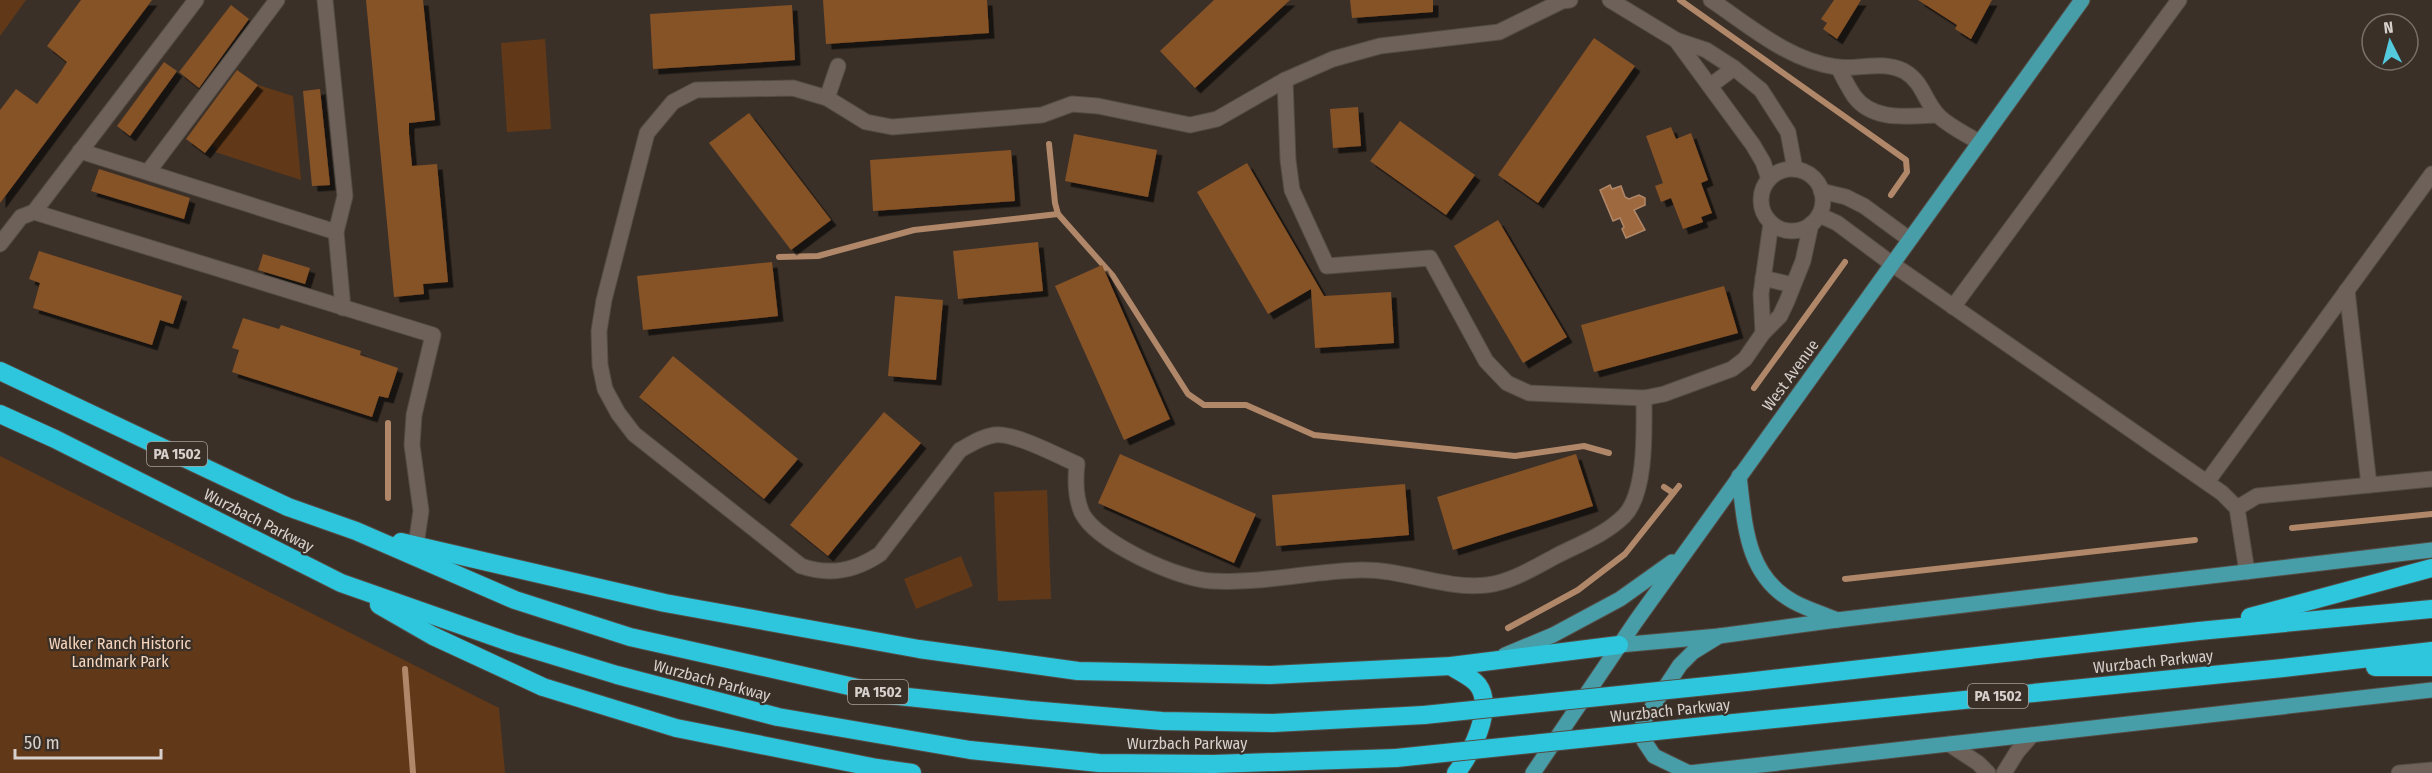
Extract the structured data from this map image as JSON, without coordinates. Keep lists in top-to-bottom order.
{
  "streets": {
    "highway": ["PA 1502", "Wurzbach Parkway"],
    "main road": ["West Avenue"]
  },
  "parks": ["Walker Ranch Historic Landmark Park"],
  "scale_bar": "50 m",
  "north": "top"
}
